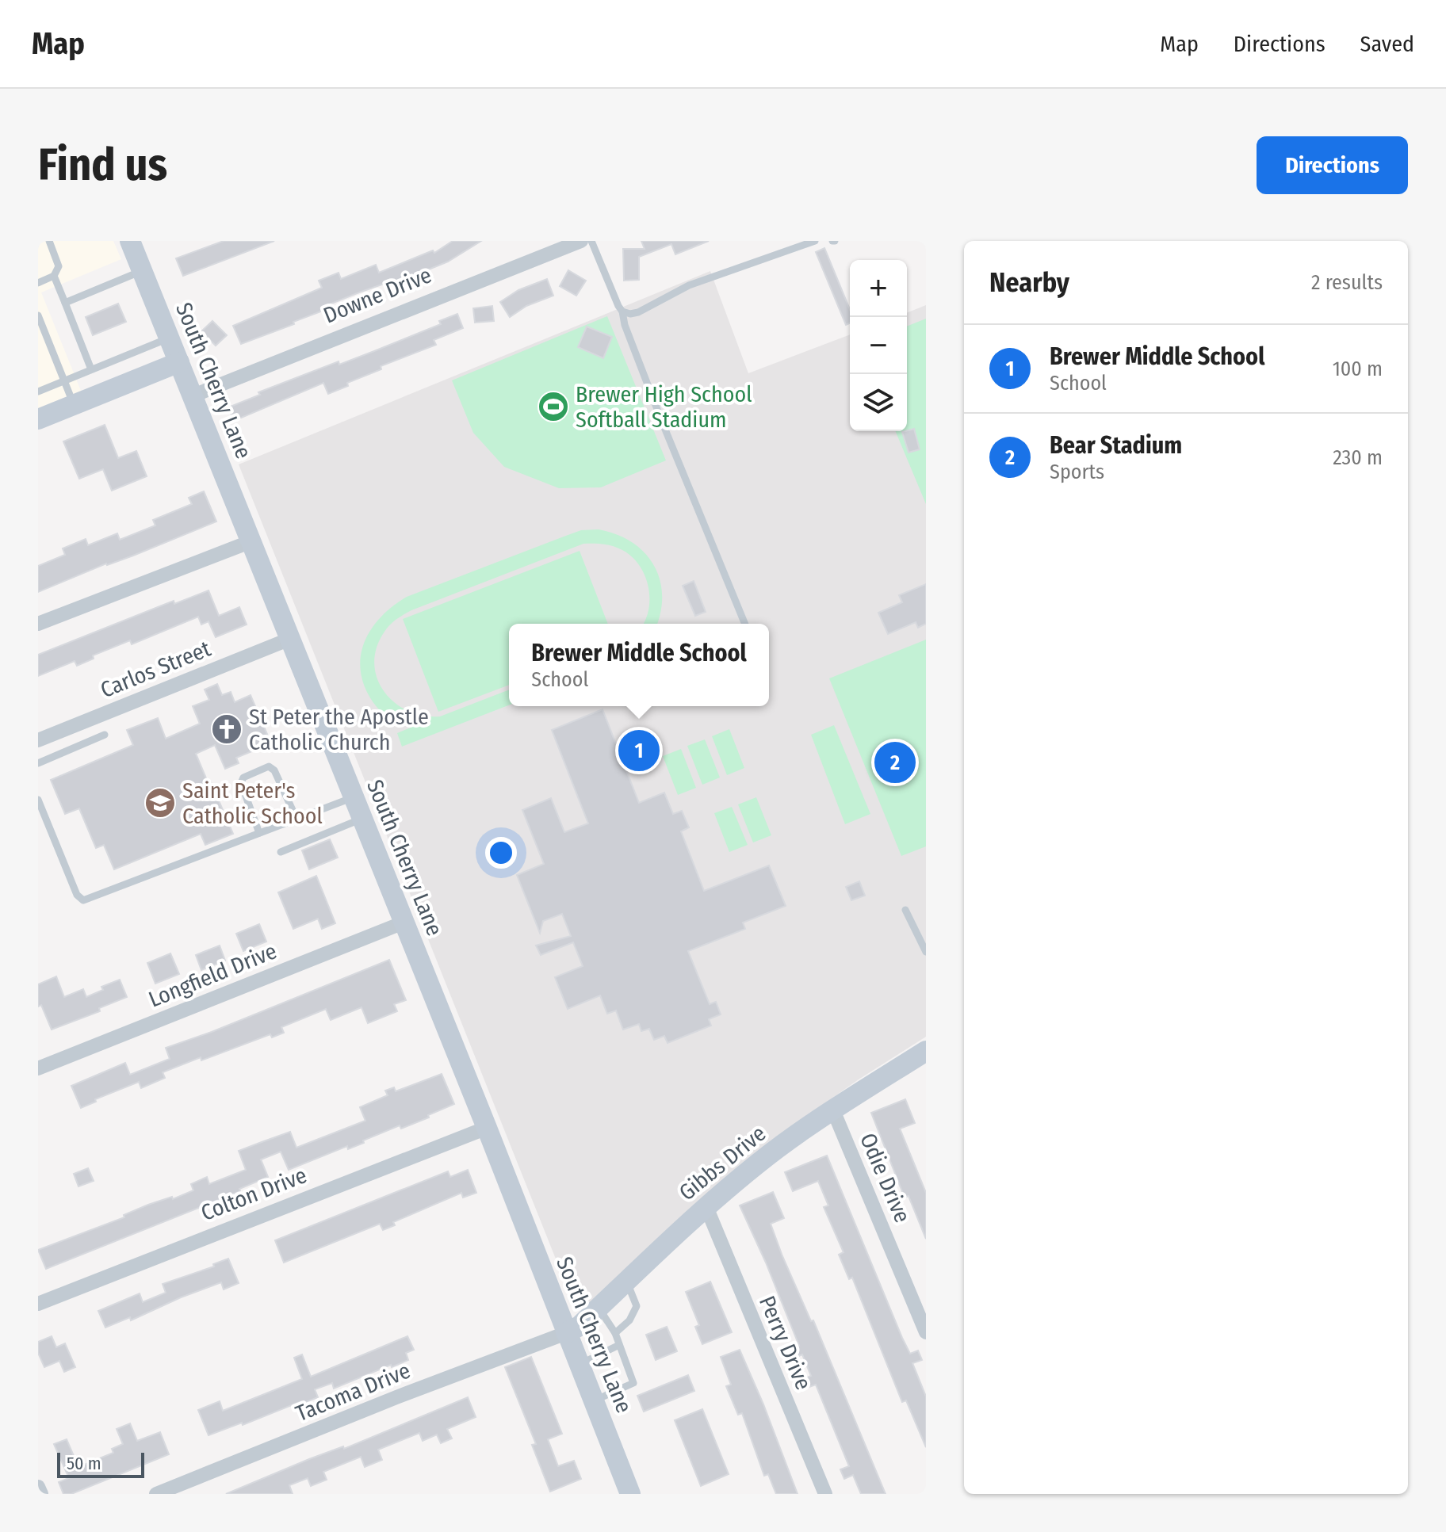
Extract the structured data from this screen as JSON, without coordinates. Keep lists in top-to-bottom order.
{
  "streets": {
    "street": [
      "Downe Drive",
      "South Cherry Lane",
      "Carlos Street",
      "Longfield Drive",
      "Gibbs Drive",
      "Odie Drive",
      "Colton Drive",
      "Perry Drive",
      "Tacoma Drive"
    ]
  },
  "crossings": [
    ["Downe Drive", "South Cherry Lane"],
    ["South Cherry Lane", "Carlos Street"],
    ["South Cherry Lane", "Longfield Drive"],
    ["South Cherry Lane", "Gibbs Drive"],
    ["South Cherry Lane", "Colton Drive"],
    ["South Cherry Lane", "Tacoma Drive"],
    ["Gibbs Drive", "Odie Drive"],
    ["Gibbs Drive", "Perry Drive"],
    ["Gibbs Drive", "Tacoma Drive"]
  ],
  "places": {
    "sports": ["Brewer High School Softball Stadium"],
    "church": ["St Peter the Apostle Catholic Church"],
    "school or university": ["Saint Peter's Catholic School"]
  },
  "scale_bar": "50 m",
  "page": {
    "header": "Map",
    "nav": ["Map", "Directions", "Saved"],
    "buttons": "Directions",
    "title": "Find us",
    "heading": ["Nearby", "2 results"],
    "map_buttons": ["+", "−"],
    "list": [
      {
        "mark": "1",
        "name": "Brewer Middle School",
        "note": "School",
        "value": "100 m"
      },
      {
        "mark": "2",
        "name": "Bear Stadium",
        "note": "Sports",
        "value": "230 m"
      }
    ],
    "popup": ["Brewer Middle School", "School"],
    "pins": ["1", "2"],
    "scale": "50 m"
  }
}
